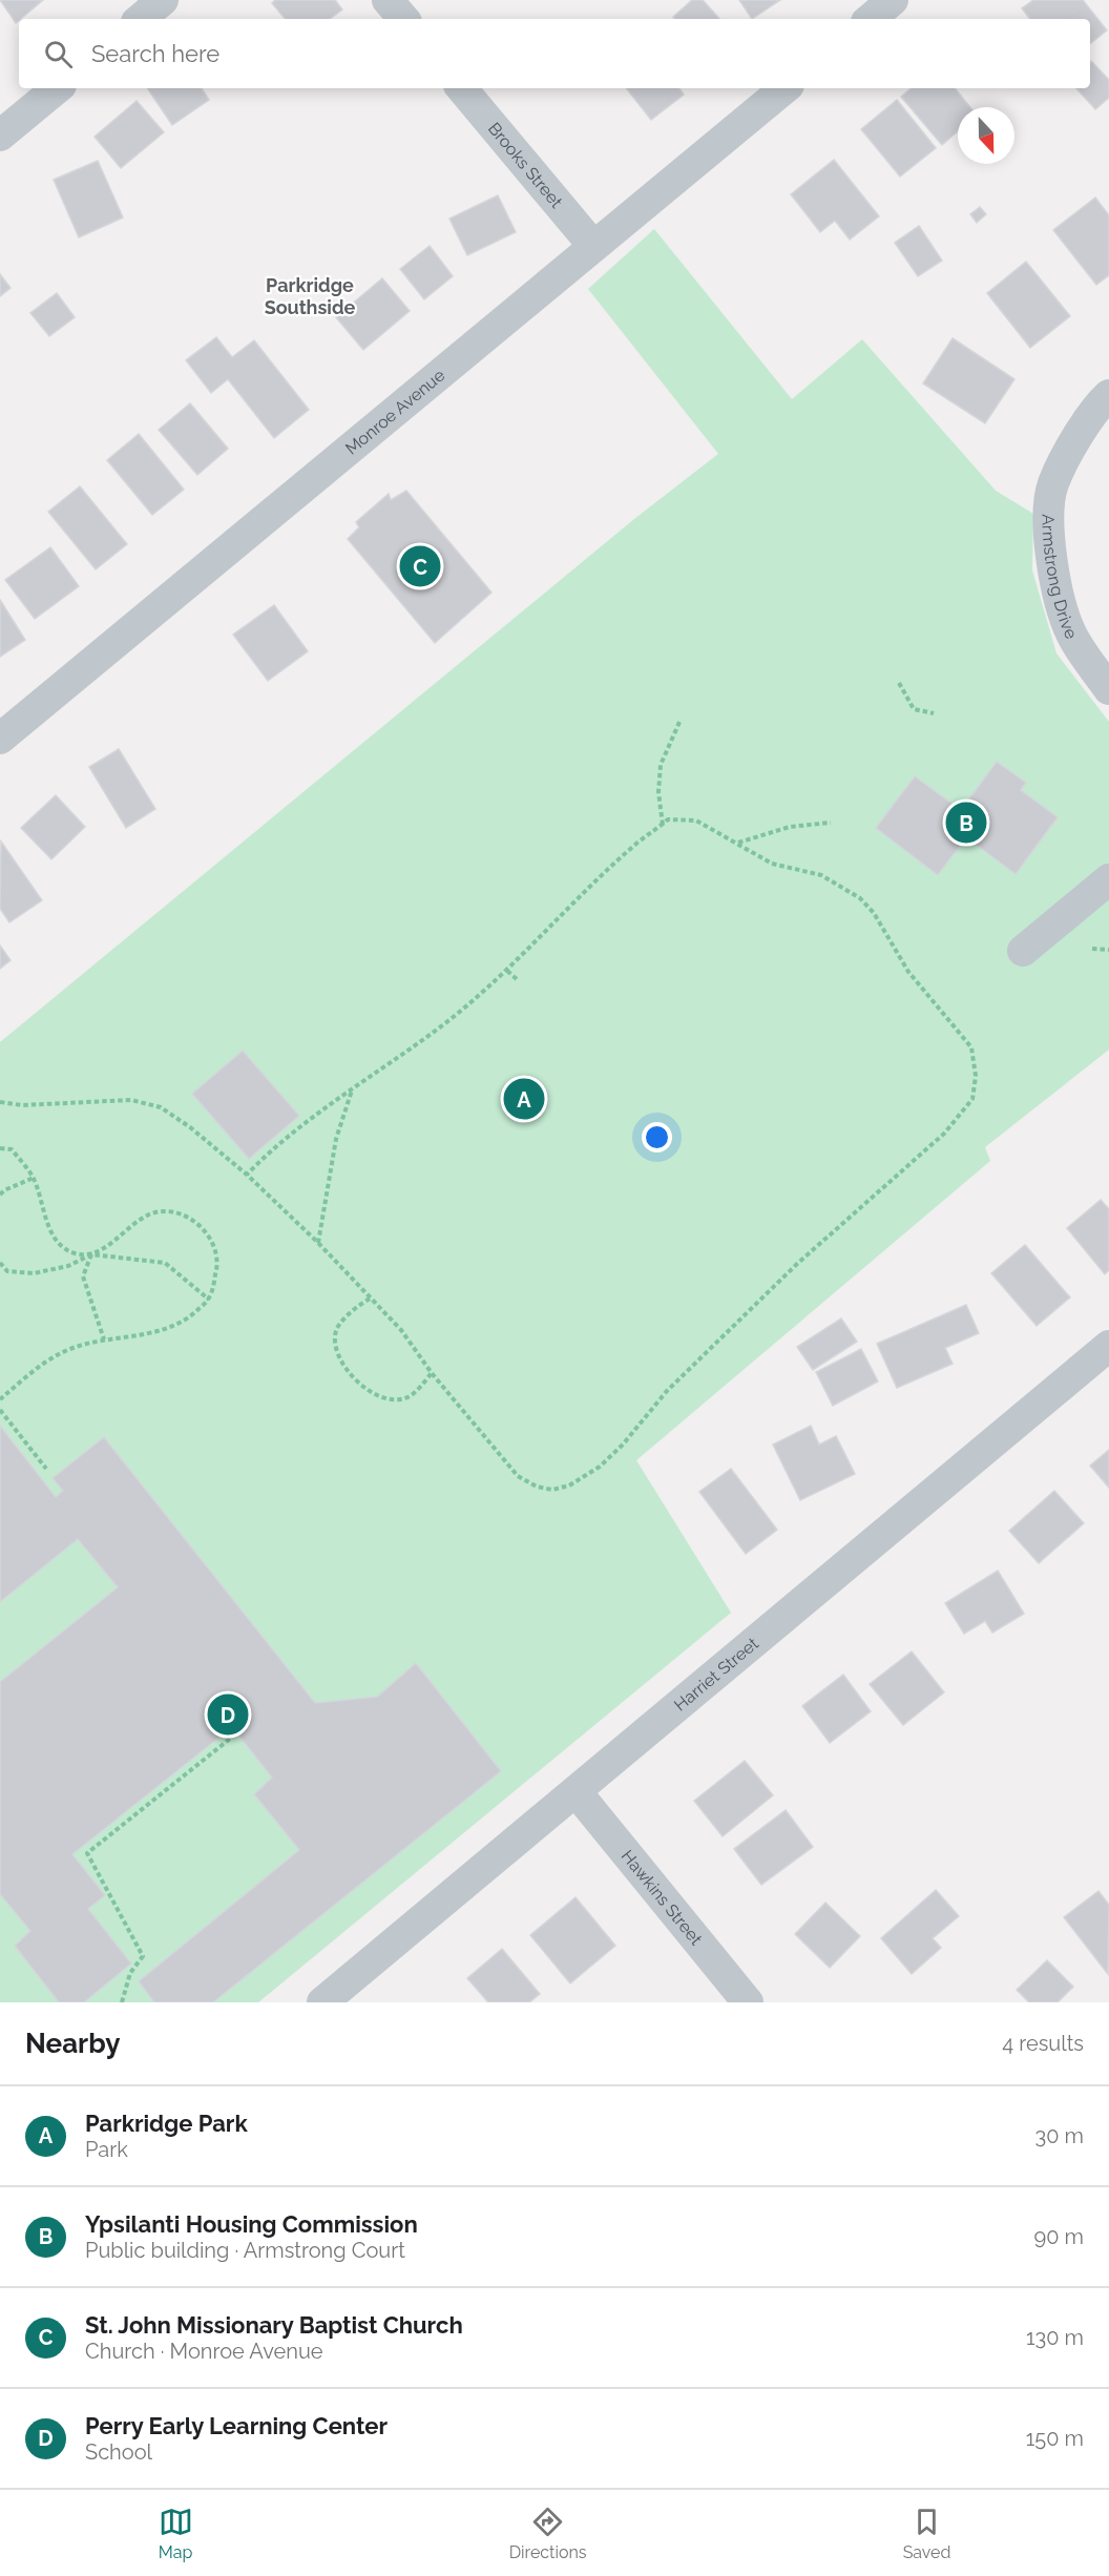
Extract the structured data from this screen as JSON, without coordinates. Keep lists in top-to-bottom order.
{
  "streets": {
    "street": [
      "Brooks Street",
      "Monroe Avenue",
      "Armstrong Drive",
      "Harriet Street",
      "Hawkins Street"
    ]
  },
  "crossings": [
    ["Brooks Street", "Monroe Avenue"],
    ["Harriet Street", "Hawkins Street"]
  ],
  "districts": ["Parkridge Southside"],
  "north": "bottom",
  "page": {
    "search": "Search here",
    "pins": [
      "C",
      "B",
      "A",
      "D"
    ],
    "heading": ["Nearby", "4 results"],
    "list": [
      {
        "mark": "A",
        "name": "Parkridge Park",
        "note": "Park",
        "value": "30 m"
      },
      {
        "mark": "B",
        "name": "Ypsilanti Housing Commission",
        "note": "Public building · Armstrong Court",
        "value": "90 m"
      },
      {
        "mark": "C",
        "name": "St. John Missionary Baptist Church",
        "note": "Church · Monroe Avenue",
        "value": "130 m"
      },
      {
        "mark": "D",
        "name": "Perry Early Learning Center",
        "note": "School",
        "value": "150 m"
      }
    ],
    "nav": ["Map", "Directions", "Saved"]
  }
}
